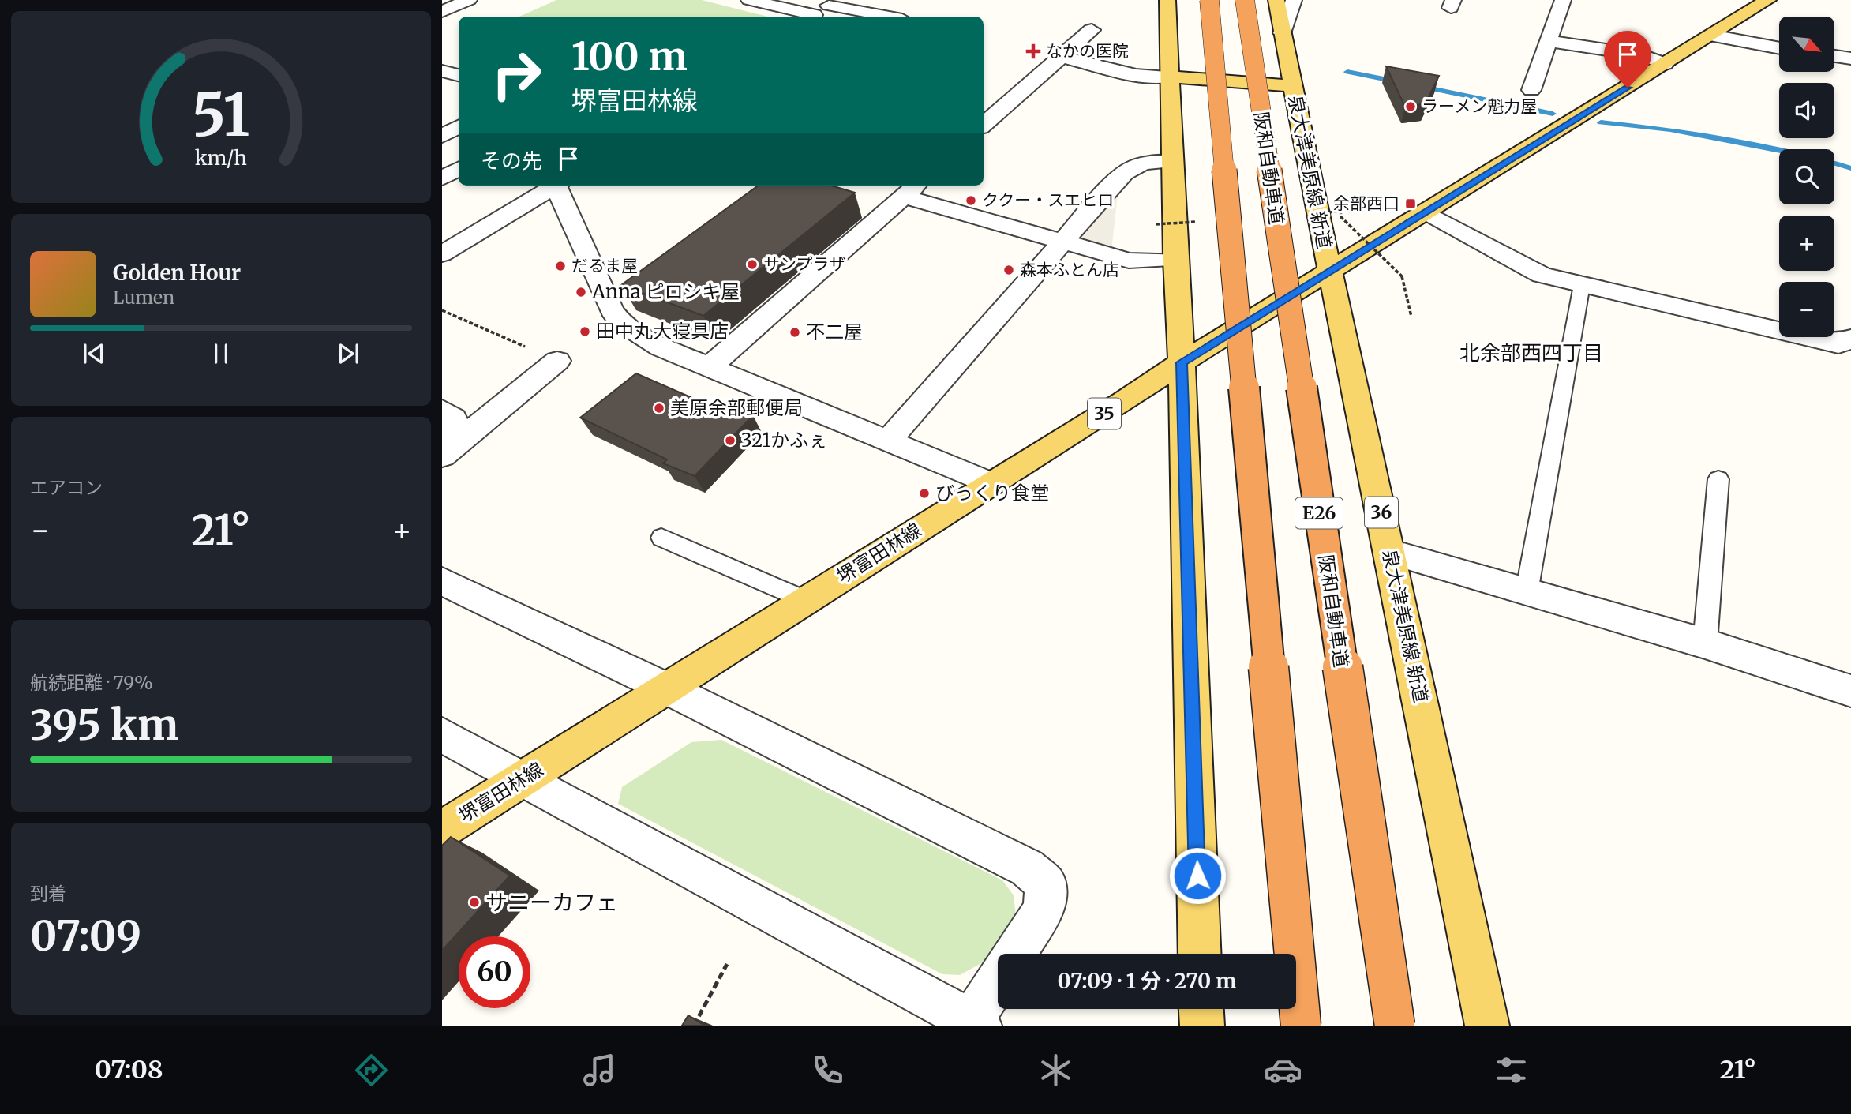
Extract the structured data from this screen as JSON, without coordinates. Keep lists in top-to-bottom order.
{
  "streets": {
    "highway": ["阪和自動車道", "E26"],
    "main road": [
      "泉大津美原線 新道",
      "35",
      "36",
      "堺富田林線"
    ]
  },
  "crossings": [
    ["泉大津美原線 新道", "堺富田林線"]
  ],
  "districts": ["北余部西四丁目"],
  "places": {
    "health": ["なかの医院"],
    "other": [
      "ラーメン魁力屋",
      "ククー・スエヒロ",
      "サンプラザ",
      "だるま屋",
      "森本ふとん店",
      "Anna ピロシキ屋",
      "田中丸大寝具店",
      "不二屋",
      "美原余部郵便局",
      "321かふぇ",
      "びっくり食堂",
      "サニーカフェ"
    ],
    "transit": ["余部西口"]
  },
  "north": "bottom right",
  "page": {
    "map_buttons": ["+", "−"],
    "turn": ["100 m", "堺富田林線"],
    "then": "その先",
    "song": ["Golden Hour", "Lumen"],
    "tile": [
      "エアコン",
      ["航続距離 · 79%", "395 km"],
      ["到着", "07:09"]
    ],
    "heat": ["−", "21°", "+"],
    "limit": "60",
    "trip": "07:09 · 1 分 · 270 m",
    "tabs": ["07:08", "21°"],
    "gauge": ["51", "km/h"]
  }
}
